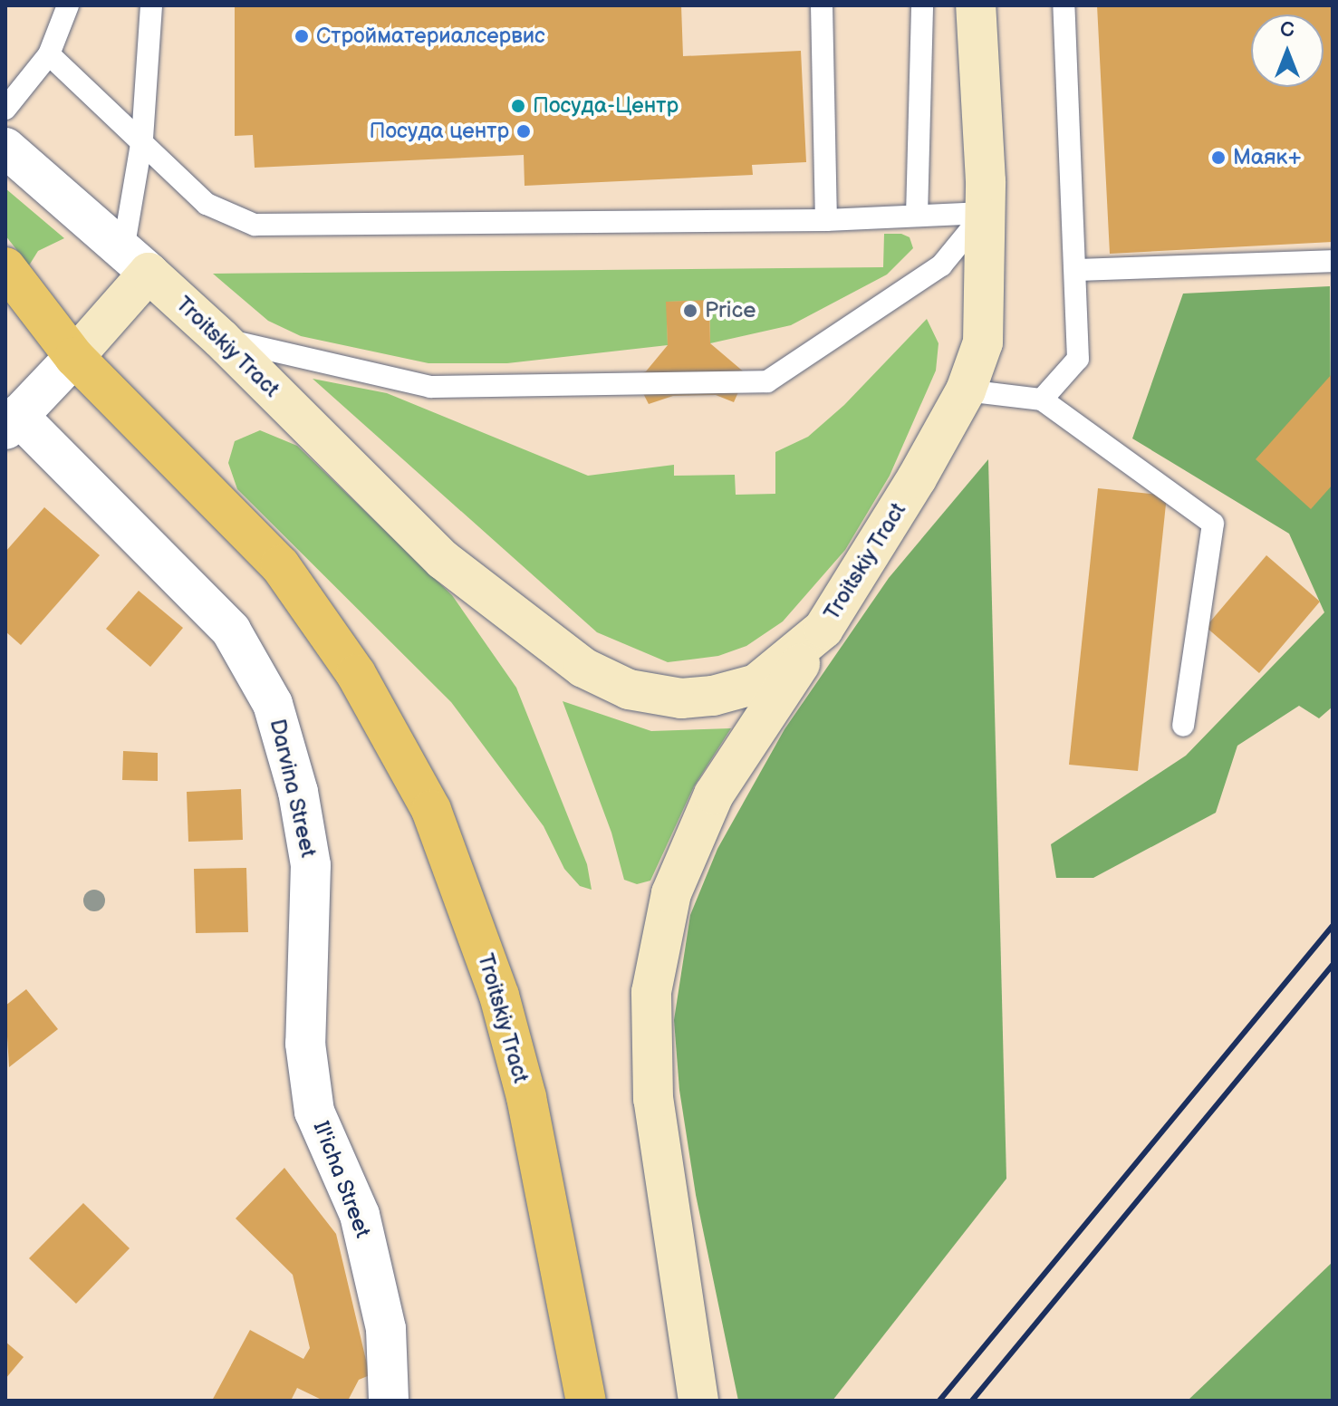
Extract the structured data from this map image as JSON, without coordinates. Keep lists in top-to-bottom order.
{
  "streets": {
    "main road": ["Troitskiy Tract"],
    "street": ["Darvina Street", "Il'icha Street"]
  },
  "crossings": [
    ["Darvina Street", "Il'icha Street"]
  ],
  "places": [
    "Стройматериалсервис",
    "Посуда-Центр",
    "Посуда центр",
    "Маяк+",
    "Price"
  ],
  "north": "top"
}
